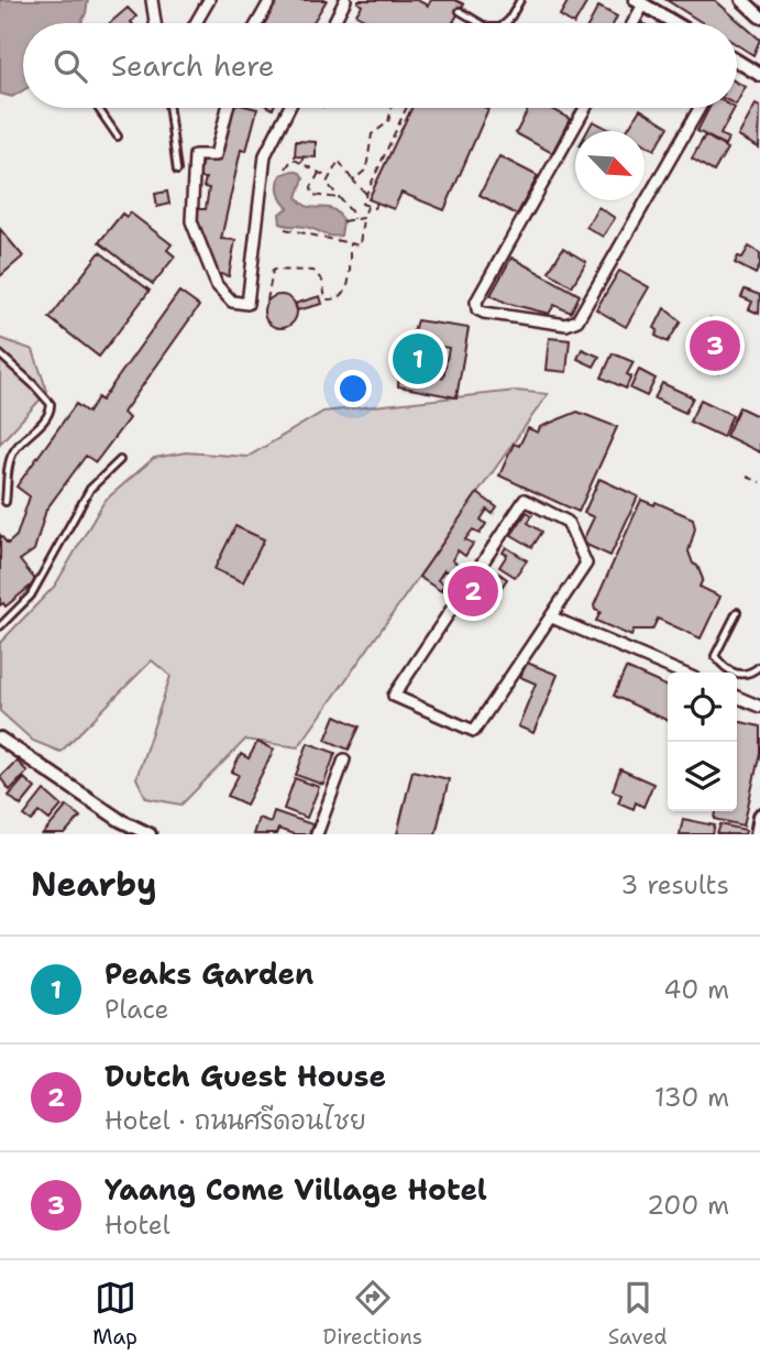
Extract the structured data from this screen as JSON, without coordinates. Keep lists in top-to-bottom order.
{
  "north": "bottom right",
  "page": {
    "search": "Search here",
    "pins": ["3", "1", "2"],
    "heading": ["Nearby", "3 results"],
    "list": [
      {
        "mark": "1",
        "name": "Peaks Garden",
        "note": "Place",
        "value": "40 m"
      },
      {
        "mark": "2",
        "name": "Dutch Guest House",
        "note": "Hotel · ถนนศรีดอนไชย",
        "value": "130 m"
      },
      {
        "mark": "3",
        "name": "Yaang Come Village Hotel",
        "note": "Hotel",
        "value": "200 m"
      }
    ],
    "nav": ["Map", "Directions", "Saved"]
  }
}
